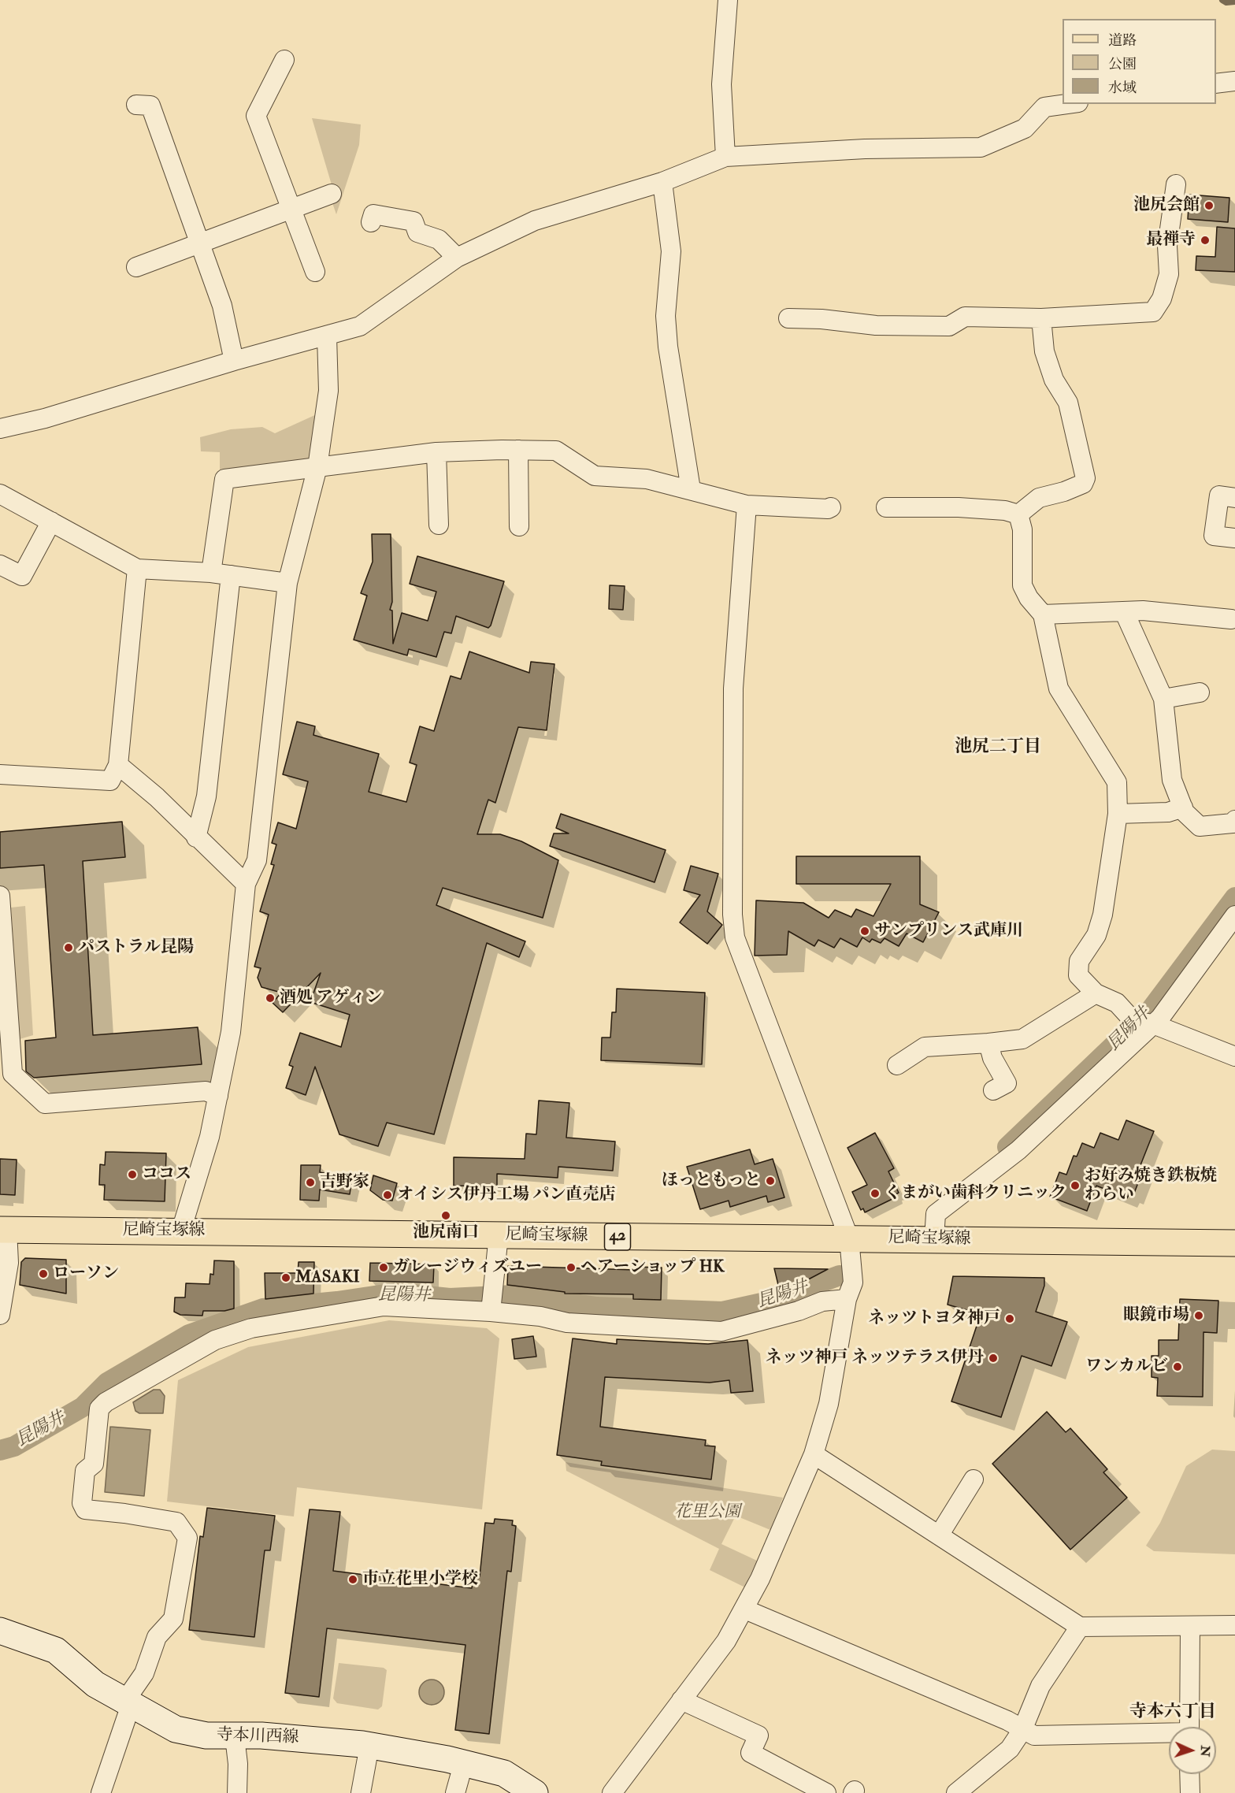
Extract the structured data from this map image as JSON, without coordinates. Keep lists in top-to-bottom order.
{
  "streets": {
    "main road": ["尼崎宝塚線", "42", "寺本川西線"]
  },
  "districts": ["池尻二丁目", "寺本六丁目"],
  "water": ["昆陽井"],
  "parks": ["花里公園"],
  "places": [
    "池尻会館",
    "最禅寺",
    "サンプリンス武庫川",
    "パストラル昆陽",
    "酒処 アゲィン",
    "ココス",
    "ほっともっと",
    "吉野家",
    "お好み焼き鉄板焼 わらい",
    "くまがい歯科クリニック",
    "オイシス伊丹工場 パン直売店",
    "池尻南口",
    "ガレージウィズユー",
    "ヘアーショップ HK",
    "ローソン",
    "MASAKI",
    "眼鏡市場",
    "ネッツトヨタ神戸",
    "ネッツ神戸 ネッツテラス伊丹",
    "ワンカルビ",
    "市立花里小学校"
  ],
  "legend": ["道路", "公園", "水域"],
  "north": "right"
}
